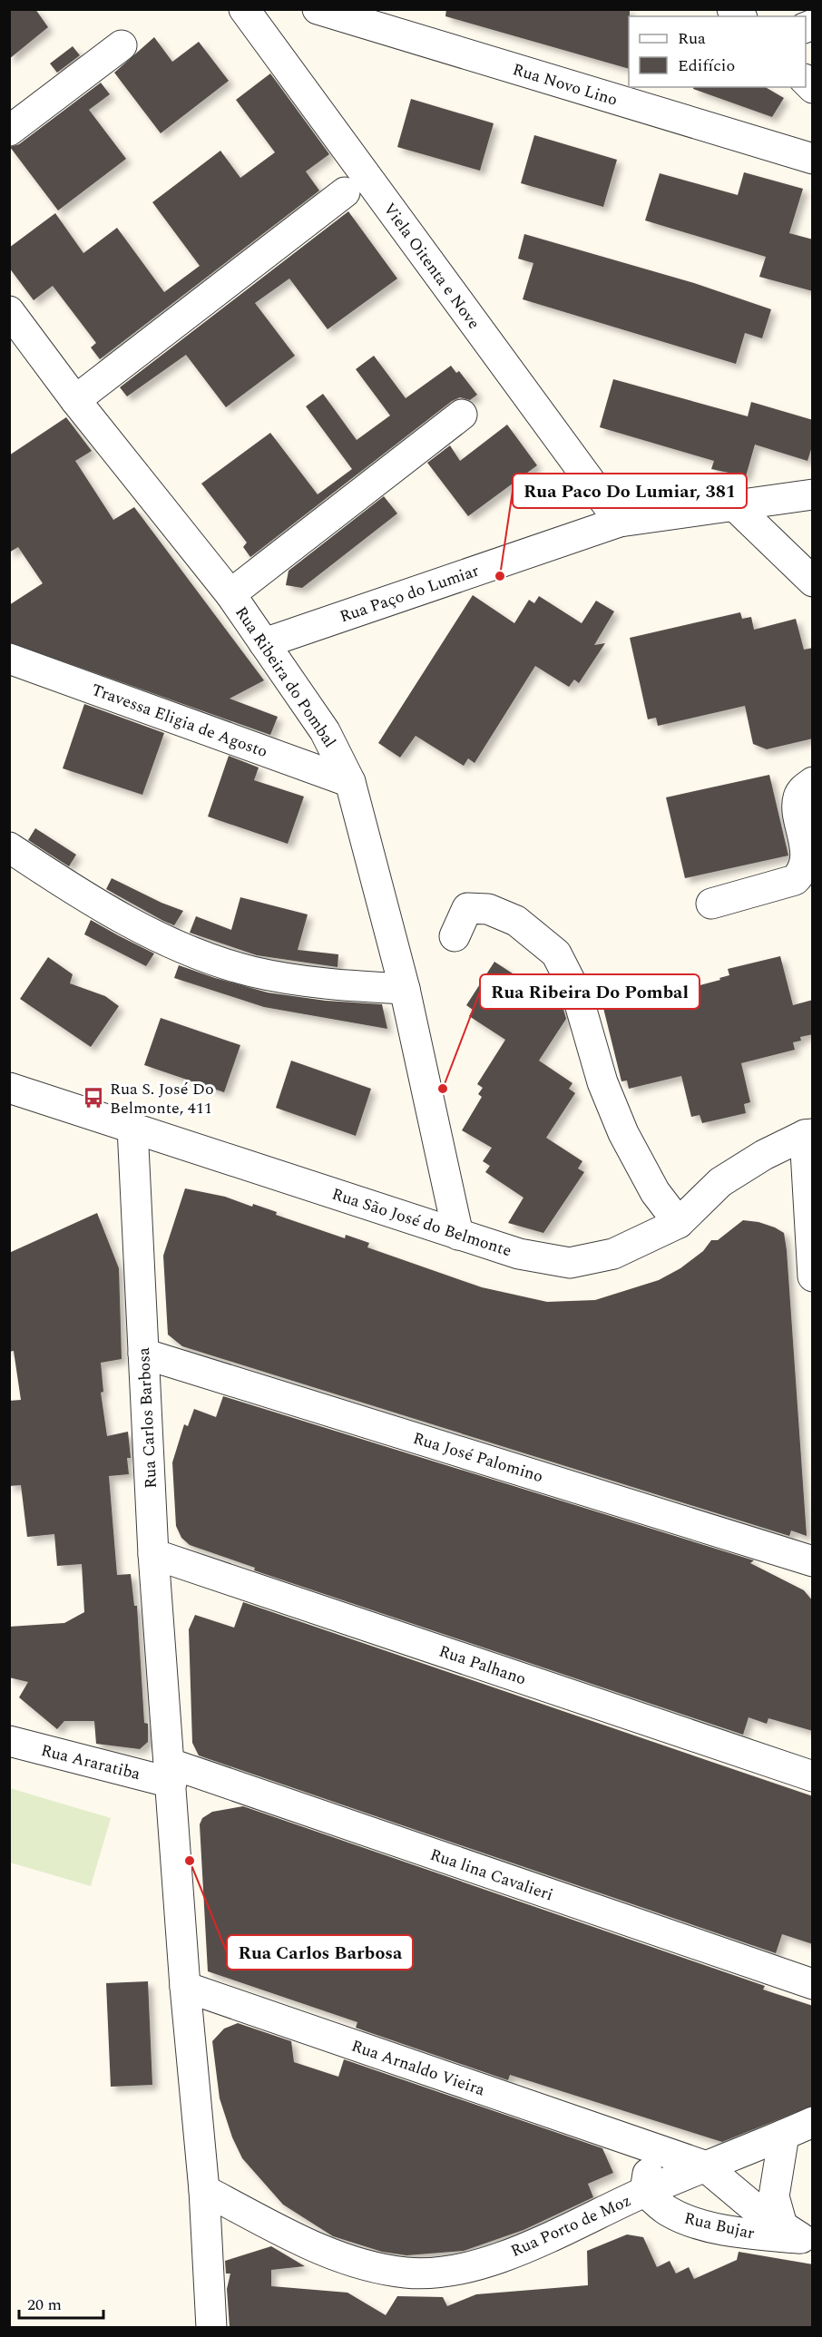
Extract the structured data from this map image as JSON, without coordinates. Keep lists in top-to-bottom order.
{
  "streets": {
    "street": [
      "Rua Novo Lino",
      "Viela Oitenta e Nove",
      "Rua Paço do Lumiar",
      "Rua Ribeira do Pombal",
      "Travessa Eligia de Agosto",
      "Rua São José do Belmonte",
      "Rua Carlos Barbosa",
      "Rua José Palomino",
      "Rua Palhano",
      "Rua Araratiba",
      "Rua lina Cavalieri",
      "Rua Arnaldo Vieira",
      "Rua Porto de Moz",
      "Rua Bujar"
    ]
  },
  "crossings": [
    ["Viela Oitenta e Nove", "Rua Paço do Lumiar"],
    ["Rua Paço do Lumiar", "Rua Ribeira do Pombal"],
    ["Rua Ribeira do Pombal", "Travessa Eligia de Agosto"],
    ["Rua Ribeira do Pombal", "Rua São José do Belmonte"],
    ["Rua São José do Belmonte", "Rua Carlos Barbosa"],
    ["Rua Carlos Barbosa", "Rua José Palomino"],
    ["Rua Carlos Barbosa", "Rua Palhano"],
    ["Rua Carlos Barbosa", "Rua Araratiba"],
    ["Rua Carlos Barbosa", "Rua lina Cavalieri"],
    ["Rua Carlos Barbosa", "Rua Arnaldo Vieira"],
    ["Rua Carlos Barbosa", "Rua Porto de Moz"],
    ["Rua Araratiba", "Rua lina Cavalieri"],
    ["Rua Arnaldo Vieira", "Rua Porto de Moz"],
    ["Rua Arnaldo Vieira", "Rua Bujar"],
    ["Rua Porto de Moz", "Rua Bujar"]
  ],
  "places": {
    "other": ["Rua Paco Do Lumiar, 381", "Rua Ribeira Do Pombal", "Rua Carlos Barbosa"],
    "bus stop": ["Rua S. José Do Belmonte, 411"]
  },
  "legend": ["Rua", "Edifício"],
  "scale_bar": "20 m"
}
